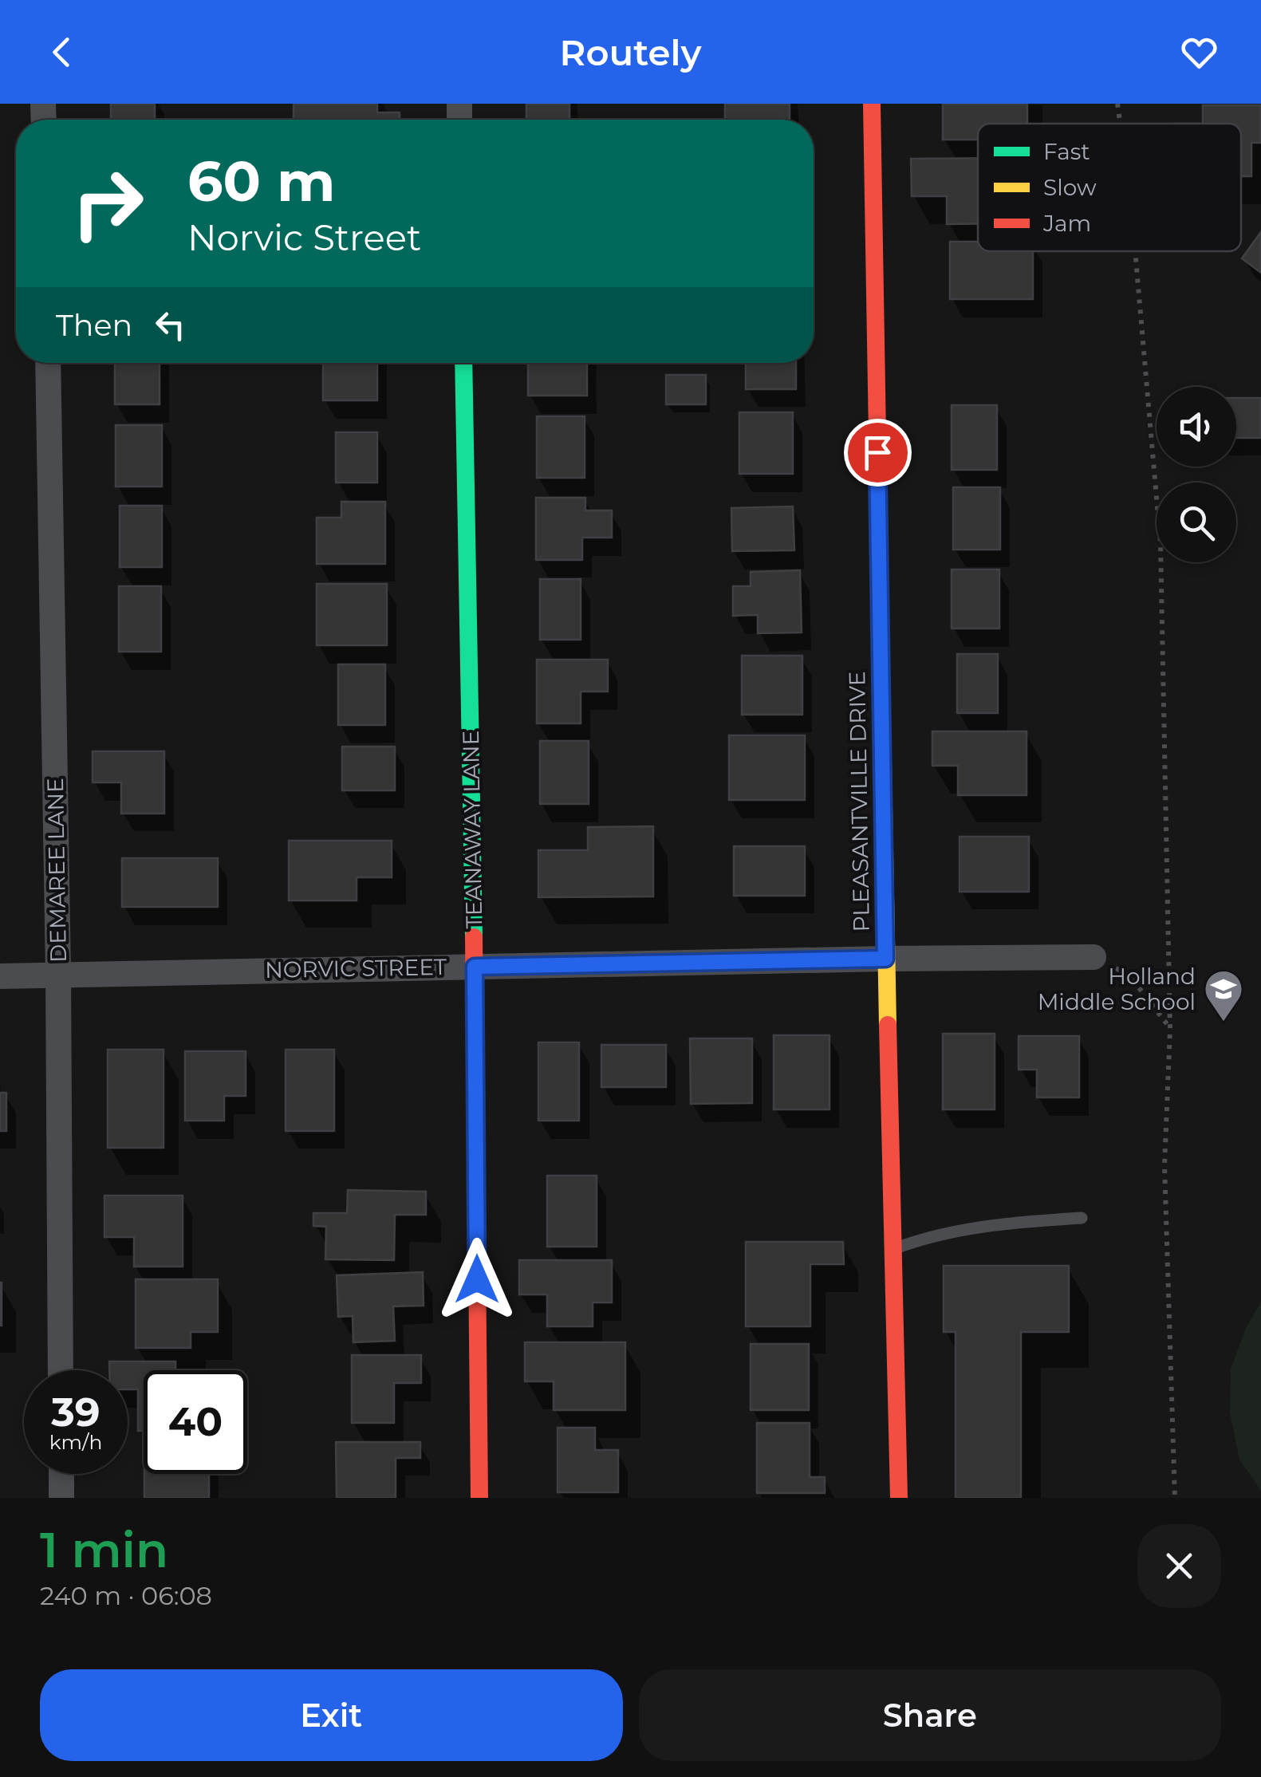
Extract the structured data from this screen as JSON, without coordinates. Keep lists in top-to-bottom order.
{
  "streets": {
    "street": [
      "PLEASANTVILLE DRIVE",
      "TEANAWAY LANE",
      "DEMAREE LANE",
      "NORVIC STREET"
    ]
  },
  "crossings": [
    ["PLEASANTVILLE DRIVE", "NORVIC STREET"],
    ["TEANAWAY LANE", "NORVIC STREET"],
    ["DEMAREE LANE", "NORVIC STREET"]
  ],
  "places": {
    "school or university": ["Holland Middle School"]
  },
  "legend": ["Fast", "Slow", "Jam"],
  "page": {
    "header": "Routely",
    "turn": ["60 m", "Norvic Street"],
    "then": "Then",
    "speed": "39 km/h",
    "limit": "40",
    "heading": ["1 min", "240 m · 06:08"],
    "buttons": ["Exit", "Share"]
  }
}
